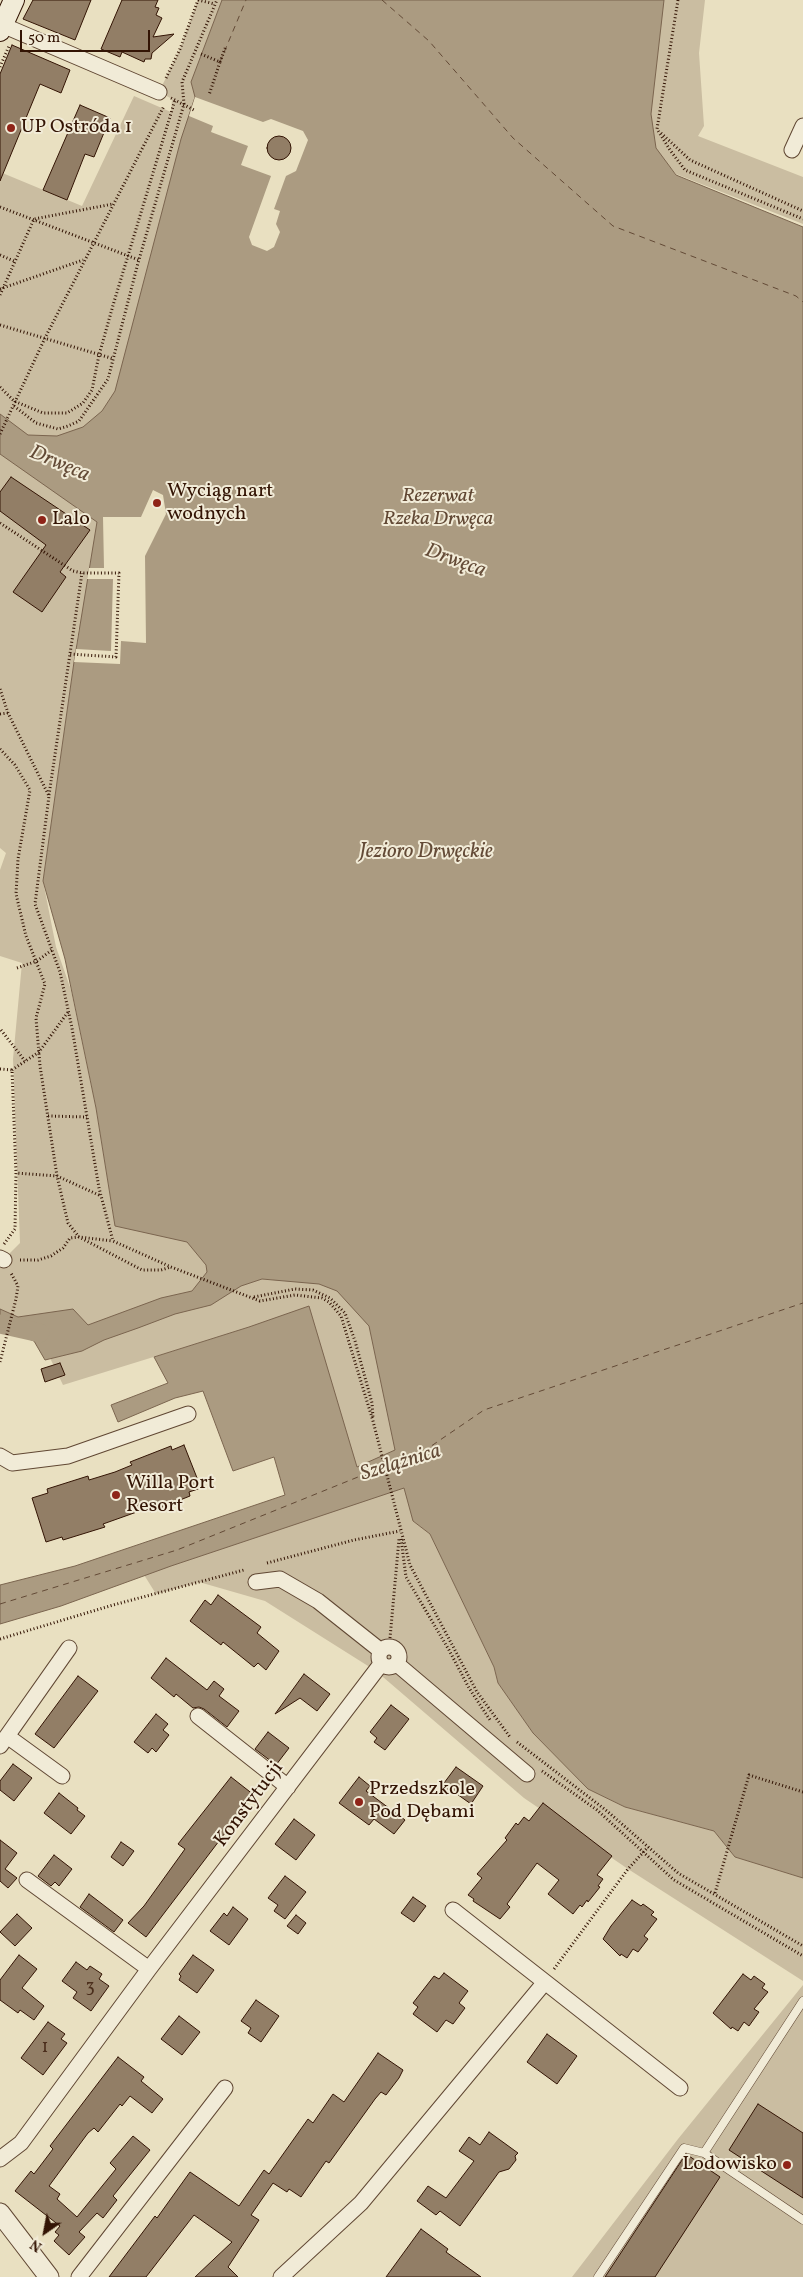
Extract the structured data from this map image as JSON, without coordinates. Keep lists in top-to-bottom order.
{
  "streets": {
    "street": ["Konstytucji"]
  },
  "water": ["Drwęca", "Jezioro Drwęckie", "Szelążnica"],
  "parks": ["Rezerwat Rzeka Drwęca"],
  "places": [
    "UP Ostróda 1",
    "Wyciąg nart wodnych",
    "Lalo",
    "Willa Port Resort",
    "Przedszkole Pod Dębami",
    "Lodowisko"
  ],
  "house_numbers": ["3", "1"],
  "scale_bar": "50 m",
  "north": "bottom left"
}
